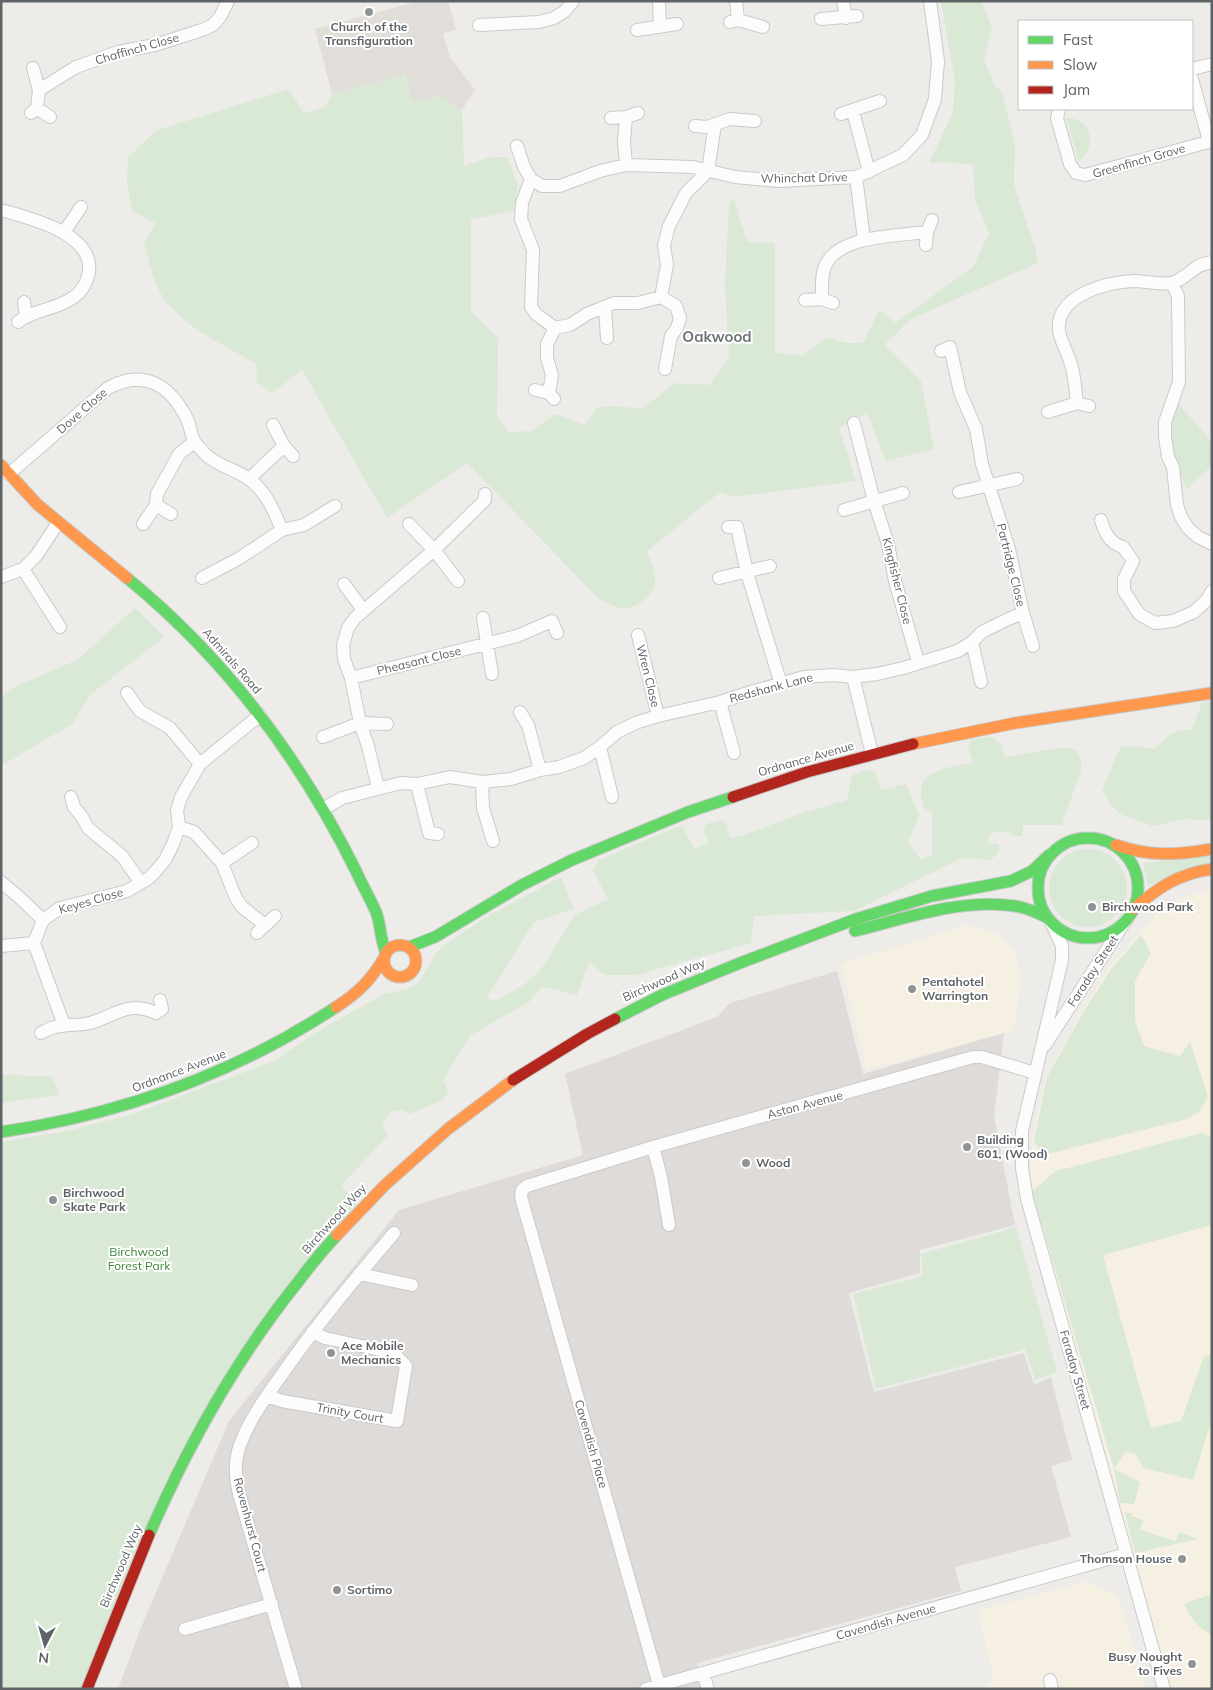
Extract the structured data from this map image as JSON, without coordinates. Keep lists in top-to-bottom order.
{
  "streets": {
    "street": [
      "Chaffinch Close",
      "Greenfinch Grove",
      "Whinchat Drive",
      "Dove Close",
      "Partridge Close",
      "Kingfisher Close",
      "Admirals Road",
      "Pheasant Close",
      "Wren Close",
      "Redshank Lane",
      "Ordnance Avenue",
      "Keyes Close",
      "Faraday Street",
      "Birchwood Way",
      "Aston Avenue",
      "Trinity Court",
      "Cavendish Place",
      "Ravenhurst Court",
      "Cavendish Avenue"
    ]
  },
  "crossings": [
    ["Dove Close", "Admirals Road"],
    ["Partridge Close", "Redshank Lane"],
    ["Kingfisher Close", "Redshank Lane"],
    ["Admirals Road", "Redshank Lane"],
    ["Admirals Road", "Ordnance Avenue"],
    ["Admirals Road", "Keyes Close"],
    ["Wren Close", "Redshank Lane"],
    ["Faraday Street", "Birchwood Way"],
    ["Faraday Street", "Aston Avenue"],
    ["Faraday Street", "Cavendish Avenue"],
    ["Aston Avenue", "Cavendish Place"],
    ["Trinity Court", "Ravenhurst Court"],
    ["Cavendish Place", "Cavendish Avenue"]
  ],
  "districts": ["Oakwood"],
  "parks": ["Birchwood Forest Park"],
  "places": [
    "Church of the Transfiguration",
    "Birchwood Park",
    "Pentahotel Warrington",
    "Building 601, (Wood)",
    "Wood",
    "Birchwood Skate Park",
    "Ace Mobile Mechanics",
    "Thomson House",
    "Sortimo",
    "Busy Nought to Fives"
  ],
  "legend": ["Fast", "Slow", "Jam"],
  "north": "bottom"
}
